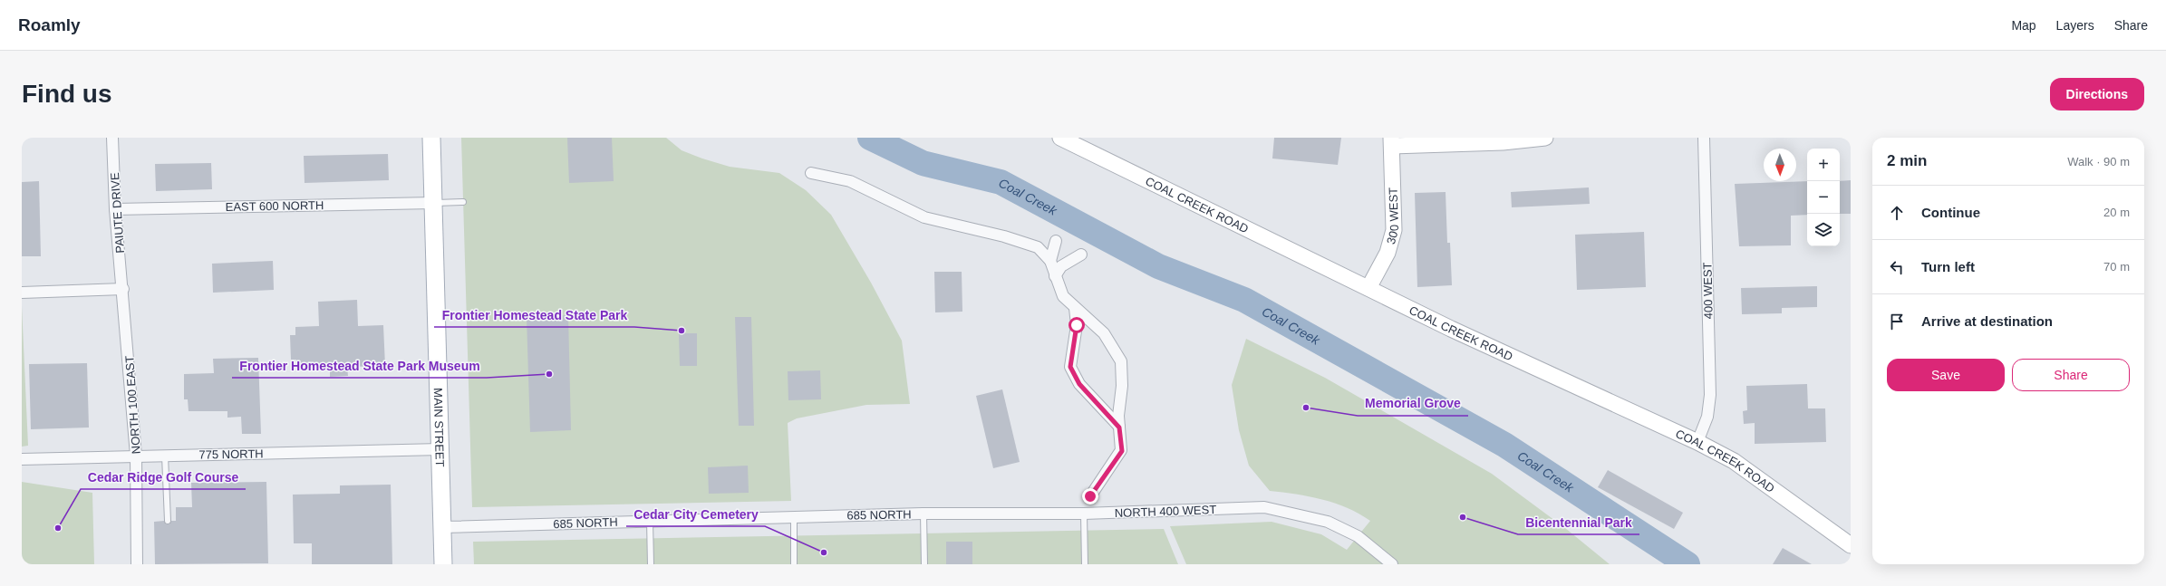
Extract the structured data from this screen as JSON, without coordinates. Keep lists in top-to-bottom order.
{
  "streets": {
    "main road": ["COAL CREEK ROAD", "300 WEST", "MAIN STREET"],
    "street": [
      "EAST 600 NORTH",
      "PAIUTE DRIVE",
      "400 WEST",
      "NORTH 100 EAST",
      "775 NORTH",
      "NORTH 400 WEST",
      "685 NORTH"
    ]
  },
  "crossings": [
    ["COAL CREEK ROAD", "300 WEST"],
    ["COAL CREEK ROAD", "400 WEST"],
    ["EAST 600 NORTH", "PAIUTE DRIVE"],
    ["EAST 600 NORTH", "MAIN STREET"],
    ["PAIUTE DRIVE", "NORTH 100 EAST"],
    ["NORTH 100 EAST", "775 NORTH"],
    ["MAIN STREET", "775 NORTH"],
    ["MAIN STREET", "685 NORTH"],
    ["NORTH 400 WEST", "685 NORTH"]
  ],
  "water": ["Coal Creek"],
  "places": [
    "Frontier Homestead State Park",
    "Frontier Homestead State Park Museum",
    "Memorial Grove",
    "Bicentennial Park",
    "Cedar Ridge Golf Course",
    "Cedar City Cemetery"
  ],
  "north": "bottom",
  "page": {
    "header": "Roamly",
    "nav": ["Map", "Layers", "Share"],
    "buttons": [
      "Directions",
      ["Save", "Share"]
    ],
    "title": "Find us",
    "heading": ["2 min", "Walk · 90 m"],
    "map_buttons": ["+", "−"],
    "list": [
      ["Continue", "20 m"],
      ["Turn left", "70 m"],
      "Arrive at destination"
    ]
  }
}
